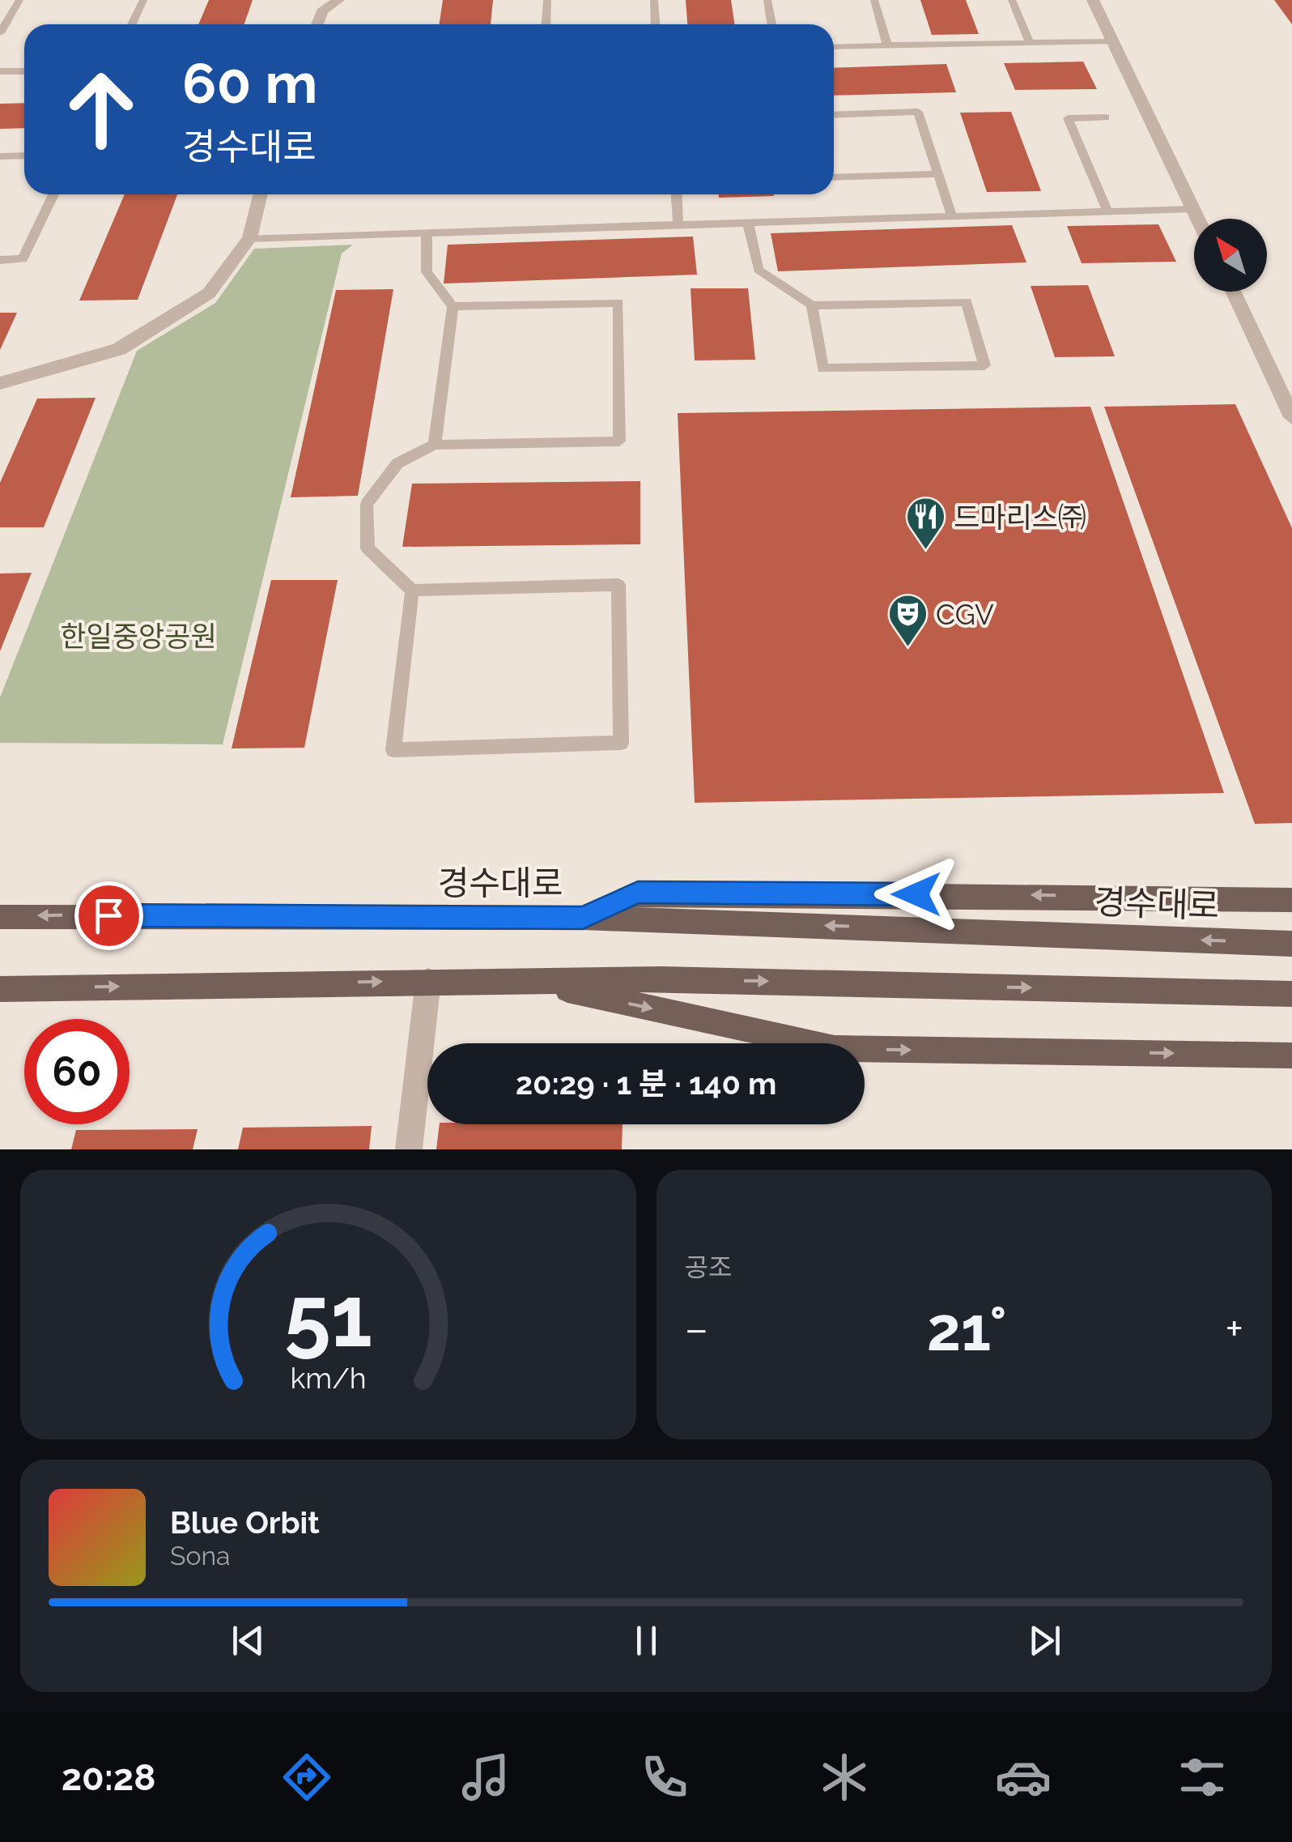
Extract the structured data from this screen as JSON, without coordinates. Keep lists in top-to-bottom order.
{
  "streets": {
    "main road": ["경수대로"]
  },
  "parks": ["한일중앙공원"],
  "places": {
    "restaurant": ["드마리스㈜"],
    "theatre": ["CGV"]
  },
  "north": "top left",
  "page": {
    "turn": ["60 m", "경수대로"],
    "limit": "60",
    "trip": "20:29 · 1 분 · 140 m",
    "tile": "공조",
    "heat": ["−", "21°", "+"],
    "song": ["Blue Orbit", "Sona"],
    "tabs": "20:28",
    "gauge": ["51", "km/h"]
  }
}
